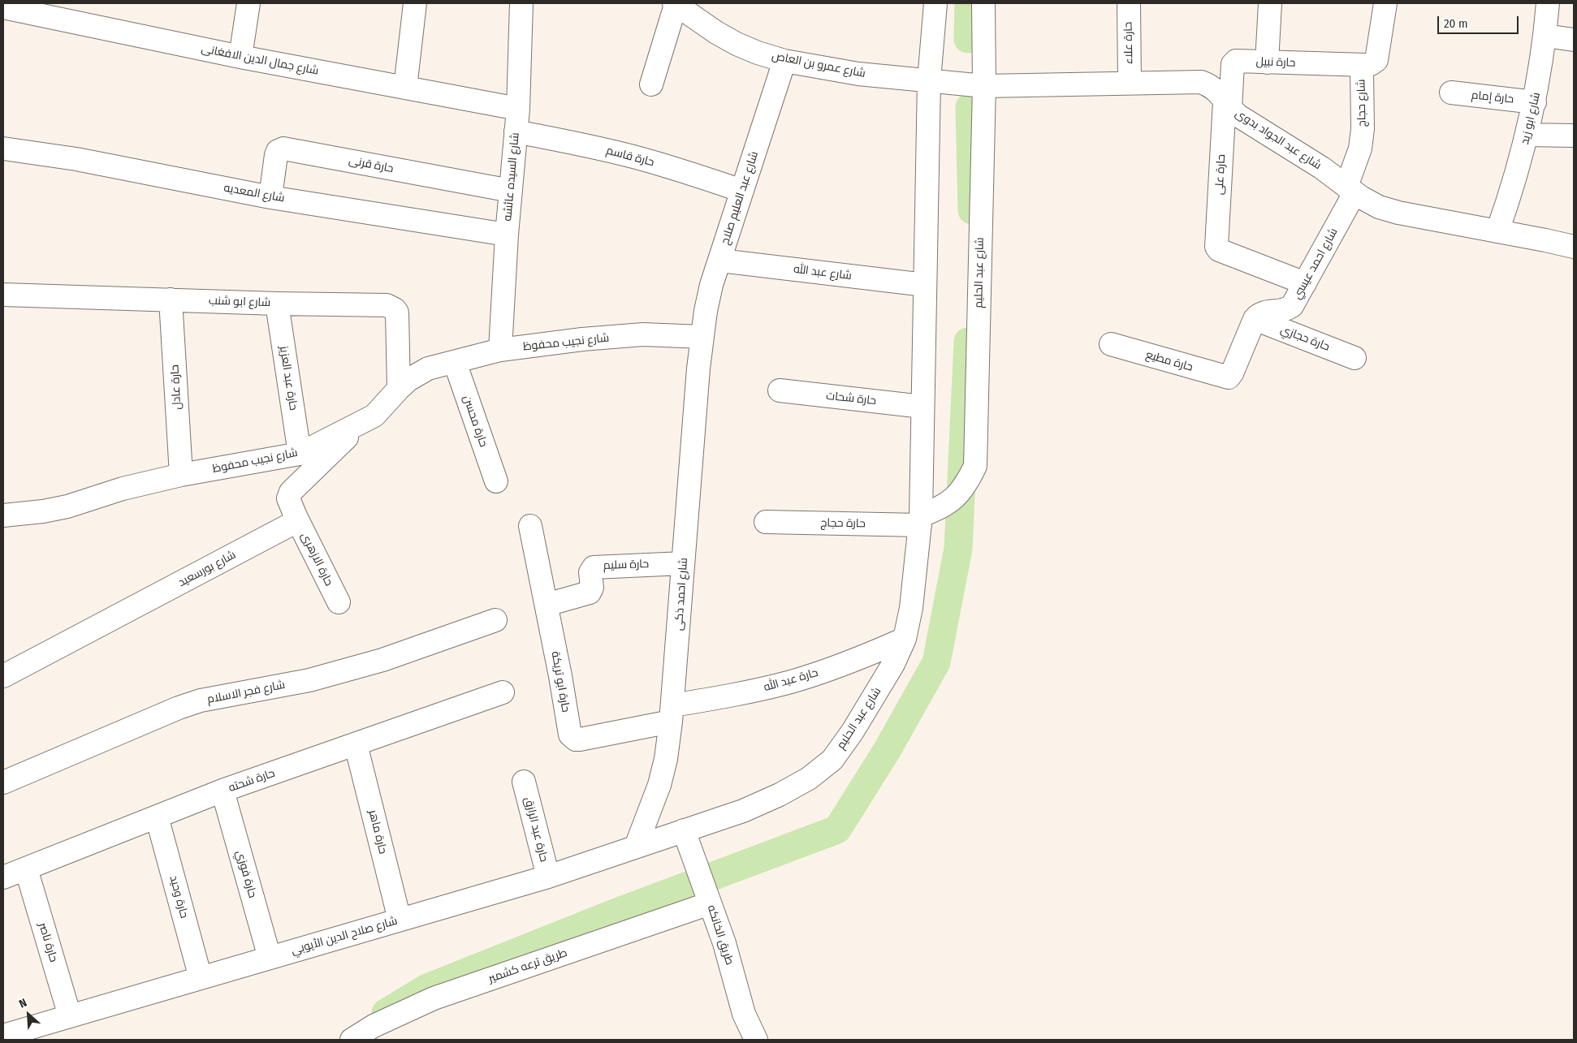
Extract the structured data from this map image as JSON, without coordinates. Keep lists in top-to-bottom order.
{
  "streets": {
    "street": [
      "حارة علاء",
      "شارع جمال الدين الافغانى",
      "حارة نبيل",
      "شارع عمرو بن العاص",
      "حارة إمام",
      "شارع حجاج",
      "شارع ابو زيد",
      "شارع عبد الجواد بدوى",
      "حارة قاسم",
      "حارة قرنى",
      "حارة على",
      "شارع السيده عائشه",
      "شارع المعديه",
      "شارع عبد العليم صلاح",
      "شارع احمد عيسي",
      "شارع عبد الله",
      "شارع عبد الحليم",
      "شارع ابو شنب",
      "حارة حجازي",
      "شارع نجيب محفوظ",
      "حارة مطيع",
      "حارة عبد العزيز",
      "حارة عادل",
      "حارة شحات",
      "حارة محسن",
      "حارة حجاج",
      "حارة الازهرى",
      "حارة سليم",
      "شارع بورسعيد",
      "شارع احمد ذكى",
      "حارة عبد الله",
      "حارة ابو تريكة",
      "شارع فجر الاسلام",
      "حارة شحته",
      "حارة عبد الرازق",
      "حارة ماهر",
      "حارة فوزي",
      "حارة وحيد",
      "طريق الخانكه",
      "شارع صلاح الدين الأيوبي",
      "حارة ناصر",
      "طريق ترعه كشمير"
    ]
  },
  "crossings": [
    ["حارة علاء", "شارع عبد الجواد بدوى"],
    ["شارع جمال الدين الافغانى", "شارع السيده عائشه"],
    ["حارة نبيل", "شارع حجاج"],
    ["حارة نبيل", "شارع عبد الجواد بدوى"],
    ["حارة نبيل", "حارة على"],
    ["شارع عمرو بن العاص", "شارع عبد الجواد بدوى"],
    ["شارع عمرو بن العاص", "شارع عبد العليم صلاح"],
    ["شارع عمرو بن العاص", "شارع عبد الحليم"],
    ["حارة إمام", "شارع ابو زيد"],
    ["شارع حجاج", "شارع عبد الجواد بدوى"],
    ["شارع حجاج", "شارع احمد عيسي"],
    ["شارع ابو زيد", "شارع عبد الجواد بدوى"],
    ["شارع عبد الجواد بدوى", "حارة على"],
    ["شارع عبد الجواد بدوى", "شارع احمد عيسي"],
    ["شارع عبد الجواد بدوى", "شارع عبد الحليم"],
    ["حارة قاسم", "شارع السيده عائشه"],
    ["حارة قاسم", "شارع عبد العليم صلاح"],
    ["حارة قرنى", "شارع السيده عائشه"],
    ["حارة قرنى", "شارع المعديه"],
    ["حارة على", "شارع احمد عيسي"],
    ["شارع السيده عائشه", "شارع المعديه"],
    ["شارع السيده عائشه", "شارع نجيب محفوظ"],
    ["شارع عبد العليم صلاح", "شارع عبد الله"],
    ["شارع عبد العليم صلاح", "شارع نجيب محفوظ"],
    ["شارع عبد العليم صلاح", "شارع احمد ذكى"],
    ["شارع احمد عيسي", "حارة حجازي"],
    ["شارع احمد عيسي", "حارة مطيع"],
    ["شارع عبد الله", "شارع عبد الحليم"],
    ["شارع عبد الحليم", "حارة شحات"],
    ["شارع عبد الحليم", "حارة حجاج"],
    ["شارع عبد الحليم", "حارة عبد الله"],
    ["شارع عبد الحليم", "طريق الخانكه"],
    ["شارع عبد الحليم", "شارع صلاح الدين الأيوبي"],
    ["شارع ابو شنب", "شارع نجيب محفوظ"],
    ["شارع ابو شنب", "حارة عبد العزيز"],
    ["شارع ابو شنب", "حارة عادل"],
    ["حارة حجازي", "حارة مطيع"],
    ["شارع نجيب محفوظ", "حارة عبد العزيز"],
    ["شارع نجيب محفوظ", "حارة عادل"],
    ["شارع نجيب محفوظ", "حارة محسن"],
    ["شارع نجيب محفوظ", "شارع احمد ذكى"],
    ["حارة الازهرى", "شارع بورسعيد"],
    ["حارة سليم", "شارع احمد ذكى"],
    ["حارة سليم", "حارة ابو تريكة"],
    ["شارع احمد ذكى", "حارة عبد الله"],
    ["شارع احمد ذكى", "حارة ابو تريكة"],
    ["شارع احمد ذكى", "شارع صلاح الدين الأيوبي"],
    ["حارة عبد الله", "حارة ابو تريكة"],
    ["حارة شحته", "حارة ماهر"],
    ["حارة شحته", "حارة فوزي"],
    ["حارة شحته", "حارة وحيد"],
    ["حارة شحته", "حارة ناصر"],
    ["حارة عبد الرازق", "شارع صلاح الدين الأيوبي"],
    ["حارة ماهر", "شارع صلاح الدين الأيوبي"],
    ["حارة فوزي", "شارع صلاح الدين الأيوبي"],
    ["حارة وحيد", "شارع صلاح الدين الأيوبي"],
    ["طريق الخانكه", "شارع صلاح الدين الأيوبي"],
    ["طريق الخانكه", "طريق ترعه كشمير"],
    ["شارع صلاح الدين الأيوبي", "حارة ناصر"]
  ],
  "scale_bar": "20 m",
  "north": "top left"
}
